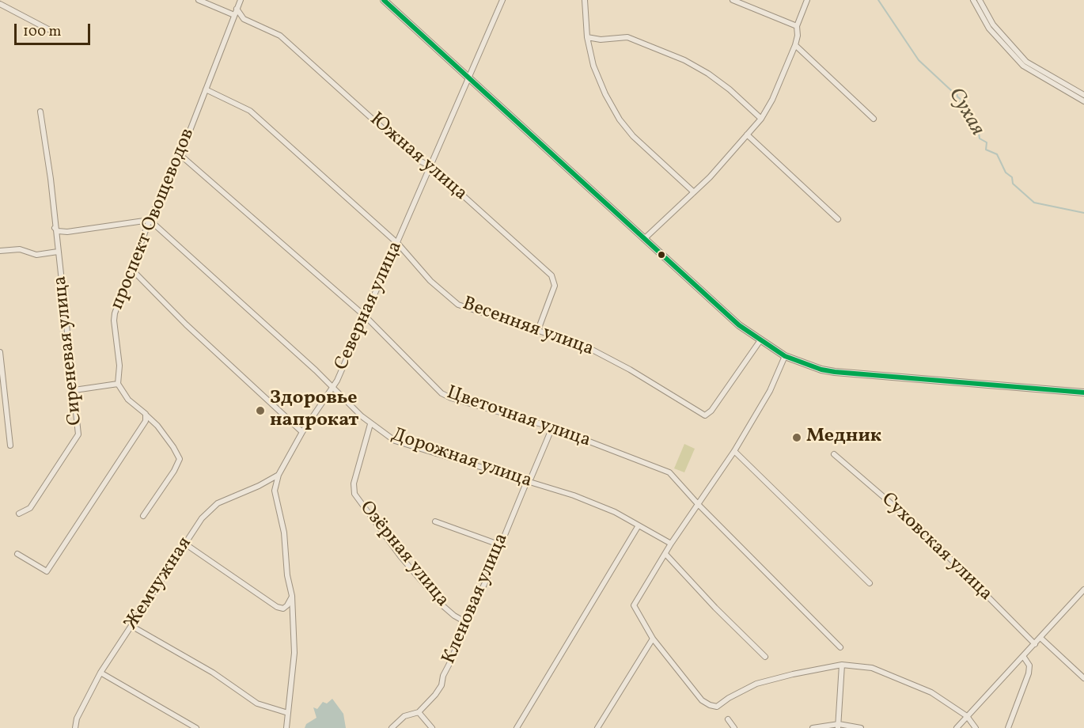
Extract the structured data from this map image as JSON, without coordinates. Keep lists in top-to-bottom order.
{
  "streets": {
    "street": [
      "Южная улица",
      "проспект Овощеводов",
      "Северная улица",
      "Весенняя улица",
      "Сиреневая улица",
      "Цветочная улица",
      "Дорожная улица",
      "Суховская улица",
      "Озёрная улица",
      "Жемчужная",
      "Кленовая улица"
    ]
  },
  "crossings": [
    ["Южная улица", "проспект Овощеводов"],
    ["Южная улица", "Северная улица"],
    ["Южная улица", "Весенняя улица"],
    ["проспект Овощеводов", "Весенняя улица"],
    ["проспект Овощеводов", "Цветочная улица"],
    ["проспект Овощеводов", "Дорожная улица"],
    ["Северная улица", "Весенняя улица"],
    ["Северная улица", "Цветочная улица"],
    ["Северная улица", "Дорожная улица"],
    ["Северная улица", "Жемчужная"],
    ["Цветочная улица", "Кленовая улица"],
    ["Дорожная улица", "Озёрная улица"],
    ["Дорожная улица", "Кленовая улица"],
    ["Озёрная улица", "Кленовая улица"]
  ],
  "water": ["Сухая"],
  "places": ["Здоровье напрокат", "Медник"],
  "scale_bar": "100 m"
}
